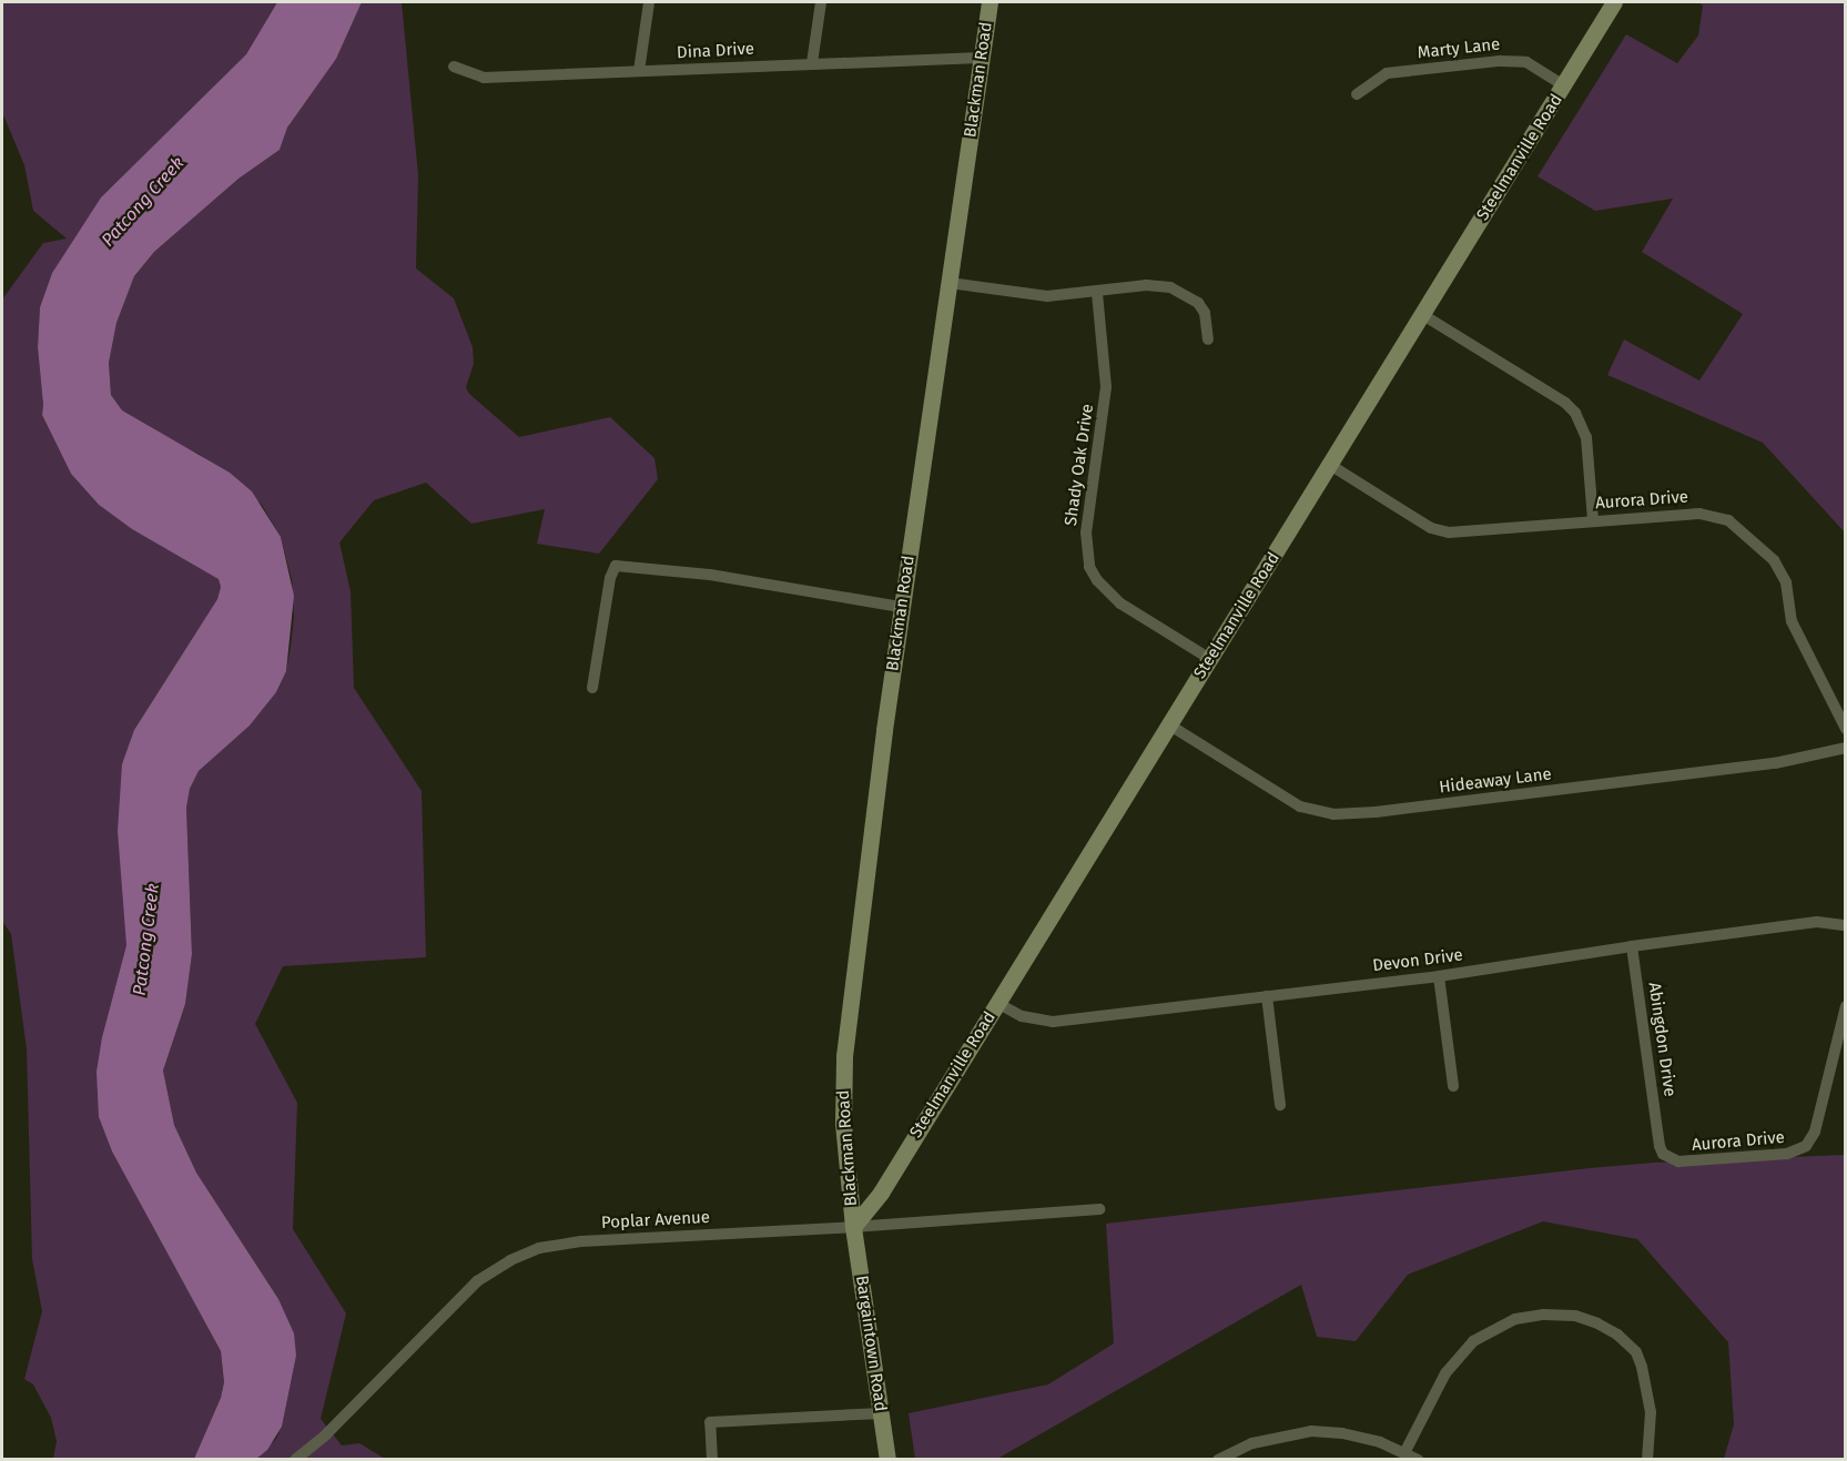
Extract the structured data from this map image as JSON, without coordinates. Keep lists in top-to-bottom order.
{
  "streets": {
    "main road": ["Blackman Road", "Steelmanville Road", "Bargaintown Road"],
    "street": [
      "Marty Lane",
      "Dina Drive",
      "Shady Oak Drive",
      "Aurora Drive",
      "Hideaway Lane",
      "Devon Drive",
      "Abingdon Drive",
      "Poplar Avenue"
    ]
  },
  "crossings": [
    ["Marty Lane", "Steelmanville Road"],
    ["Dina Drive", "Blackman Road"],
    ["Blackman Road", "Steelmanville Road"],
    ["Blackman Road", "Poplar Avenue"],
    ["Blackman Road", "Bargaintown Road"],
    ["Steelmanville Road", "Shady Oak Drive"],
    ["Steelmanville Road", "Aurora Drive"],
    ["Steelmanville Road", "Hideaway Lane"],
    ["Steelmanville Road", "Devon Drive"],
    ["Steelmanville Road", "Poplar Avenue"],
    ["Steelmanville Road", "Bargaintown Road"],
    ["Aurora Drive", "Abingdon Drive"],
    ["Devon Drive", "Abingdon Drive"],
    ["Poplar Avenue", "Bargaintown Road"]
  ],
  "water": ["Patcong Creek"]
}
